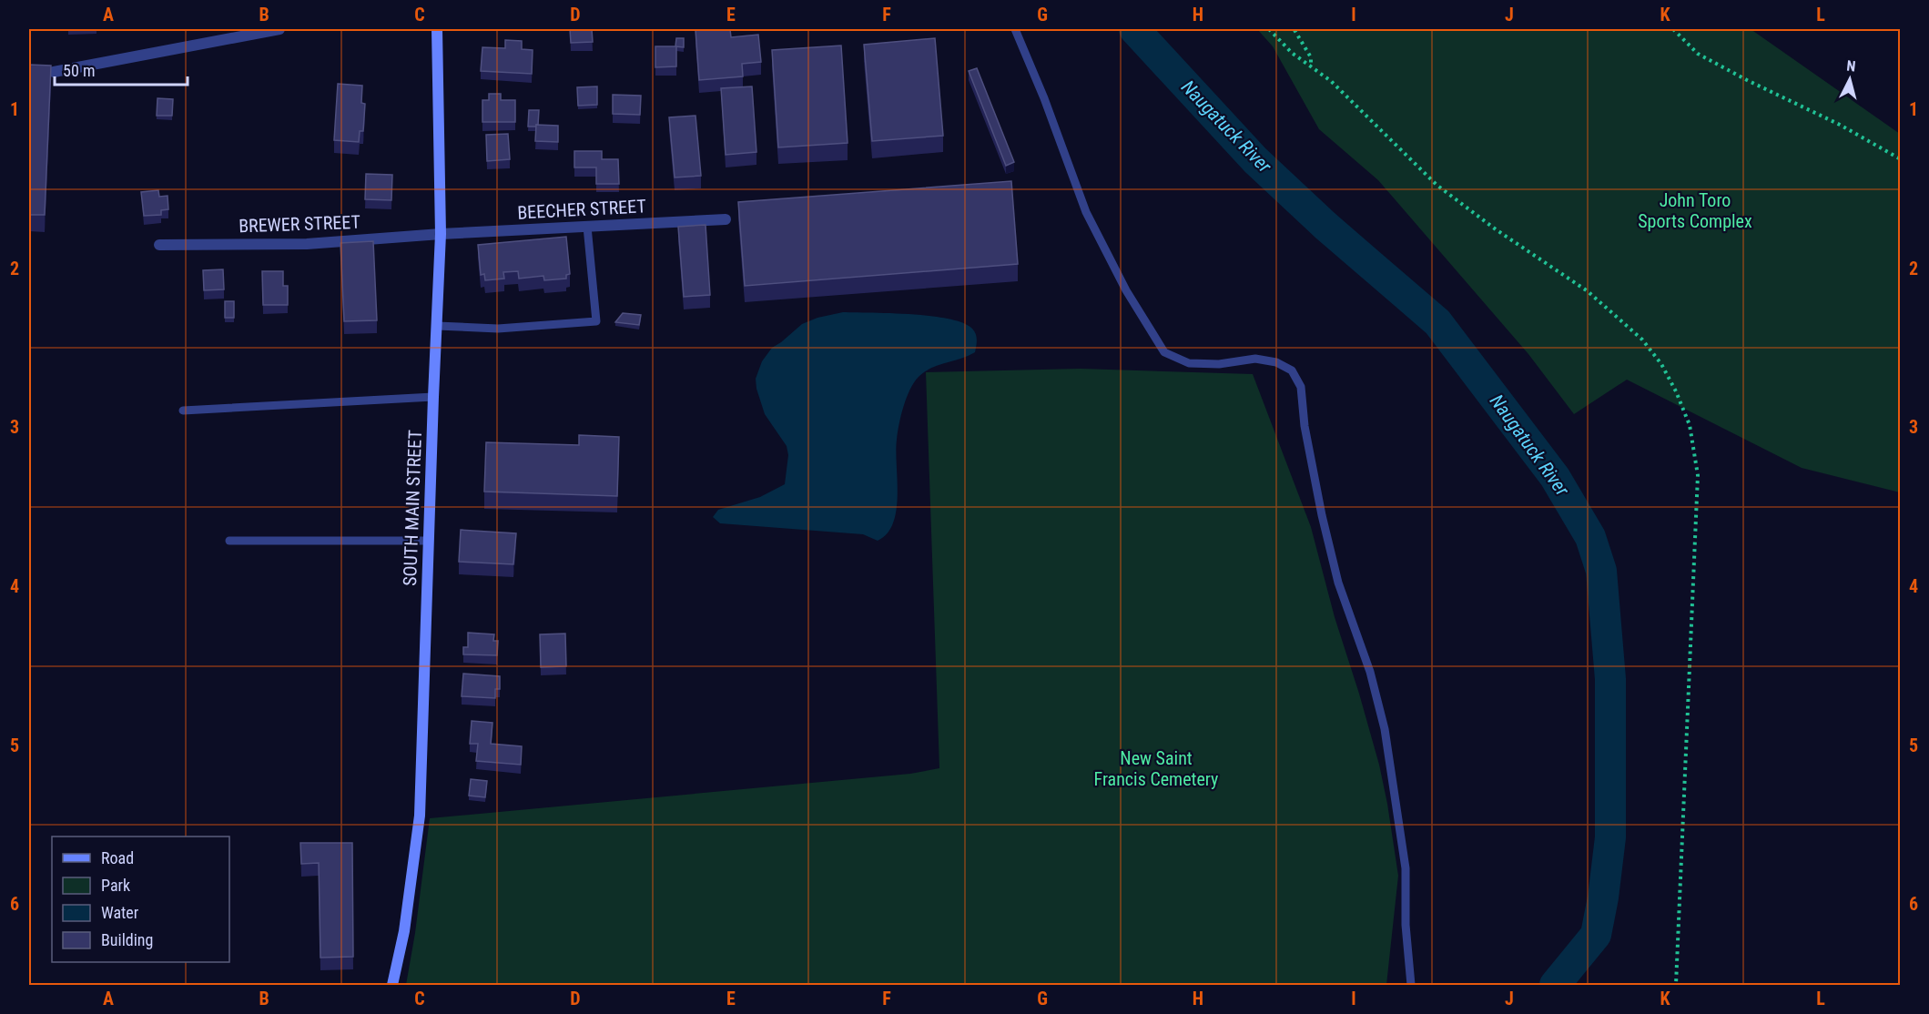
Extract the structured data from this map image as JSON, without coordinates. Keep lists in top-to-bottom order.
{
  "streets": {
    "main road": ["SOUTH MAIN STREET"],
    "street": ["BEECHER STREET", "BREWER STREET"]
  },
  "crossings": [
    ["BEECHER STREET", "BREWER STREET"],
    ["BEECHER STREET", "SOUTH MAIN STREET"],
    ["BREWER STREET", "SOUTH MAIN STREET"]
  ],
  "water": ["Naugatuck River"],
  "parks": ["John Toro Sports Complex", "New Saint Francis Cemetery"],
  "legend": [
    "Road",
    "Park",
    "Water",
    "Building"
  ],
  "scale_bar": "50 m",
  "north": "top",
  "grid": {
    "columns": [
      "A",
      "B",
      "C",
      "D",
      "E",
      "F",
      "G",
      "H",
      "I",
      "J",
      "K",
      "L"
    ],
    "rows": [
      "1",
      "2",
      "3",
      "4",
      "5",
      "6"
    ]
  }
}
